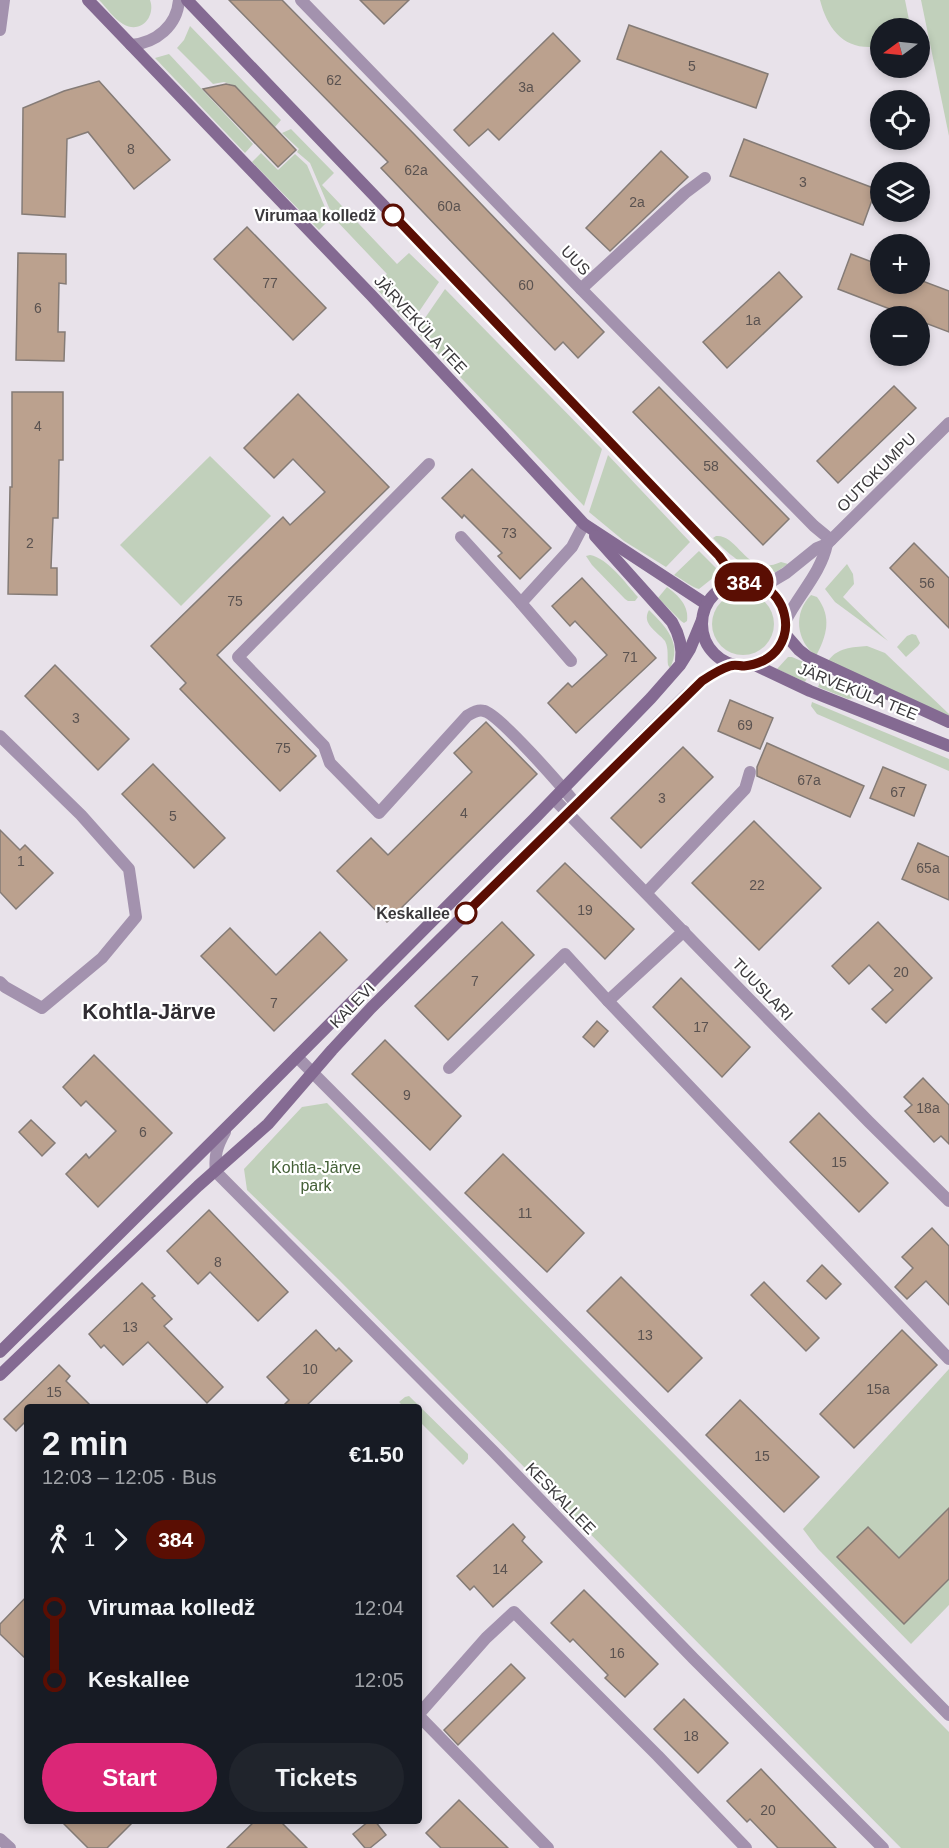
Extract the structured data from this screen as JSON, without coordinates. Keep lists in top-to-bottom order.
{
  "streets": {
    "main road": ["JÄRVEKÜLA TEE", "KALEVI"],
    "street": [
      "UUS",
      "OUTOKUMPU",
      "TUUSLARI",
      "KESKALLEE"
    ]
  },
  "crossings": [
    ["UUS", "OUTOKUMPU"],
    ["JÄRVEKÜLA TEE", "OUTOKUMPU"],
    ["JÄRVEKÜLA TEE", "KALEVI"],
    ["OUTOKUMPU", "KALEVI"],
    ["TUUSLARI", "KALEVI"],
    ["KALEVI", "KESKALLEE"]
  ],
  "districts": ["Kohtla-Järve"],
  "parks": ["Kohtla-Järve park"],
  "places": ["Virumaa kolledž", "Keskallee"],
  "lines": ["bus line 384"],
  "house_numbers": [
    "5",
    "62",
    "3a",
    "8",
    "62a",
    "3",
    "2a",
    "60a",
    "77",
    "60",
    "6",
    "1a",
    "4",
    "58",
    "73",
    "2",
    "56",
    "75",
    "71",
    "3",
    "69",
    "75",
    "67a",
    "67",
    "3",
    "4",
    "5",
    "1",
    "65a",
    "22",
    "19",
    "20",
    "7",
    "7",
    "17",
    "9",
    "18a",
    "6",
    "15",
    "11",
    "8",
    "13",
    "13",
    "10",
    "15a",
    "15",
    "15",
    "14",
    "16",
    "18",
    "20"
  ],
  "north": "left",
  "page": {
    "on_map": "384",
    "map_buttons": ["+", "−"],
    "heading": ["2 min", "12:03 – 12:05 · Bus", "€1.50"],
    "legs": ["1", "384"],
    "list": [
      {
        "name": "Virumaa kolledž",
        "value": "12:04"
      },
      {
        "name": "Keskallee",
        "value": "12:05"
      }
    ],
    "buttons": ["Start", "Tickets"]
  }
}
